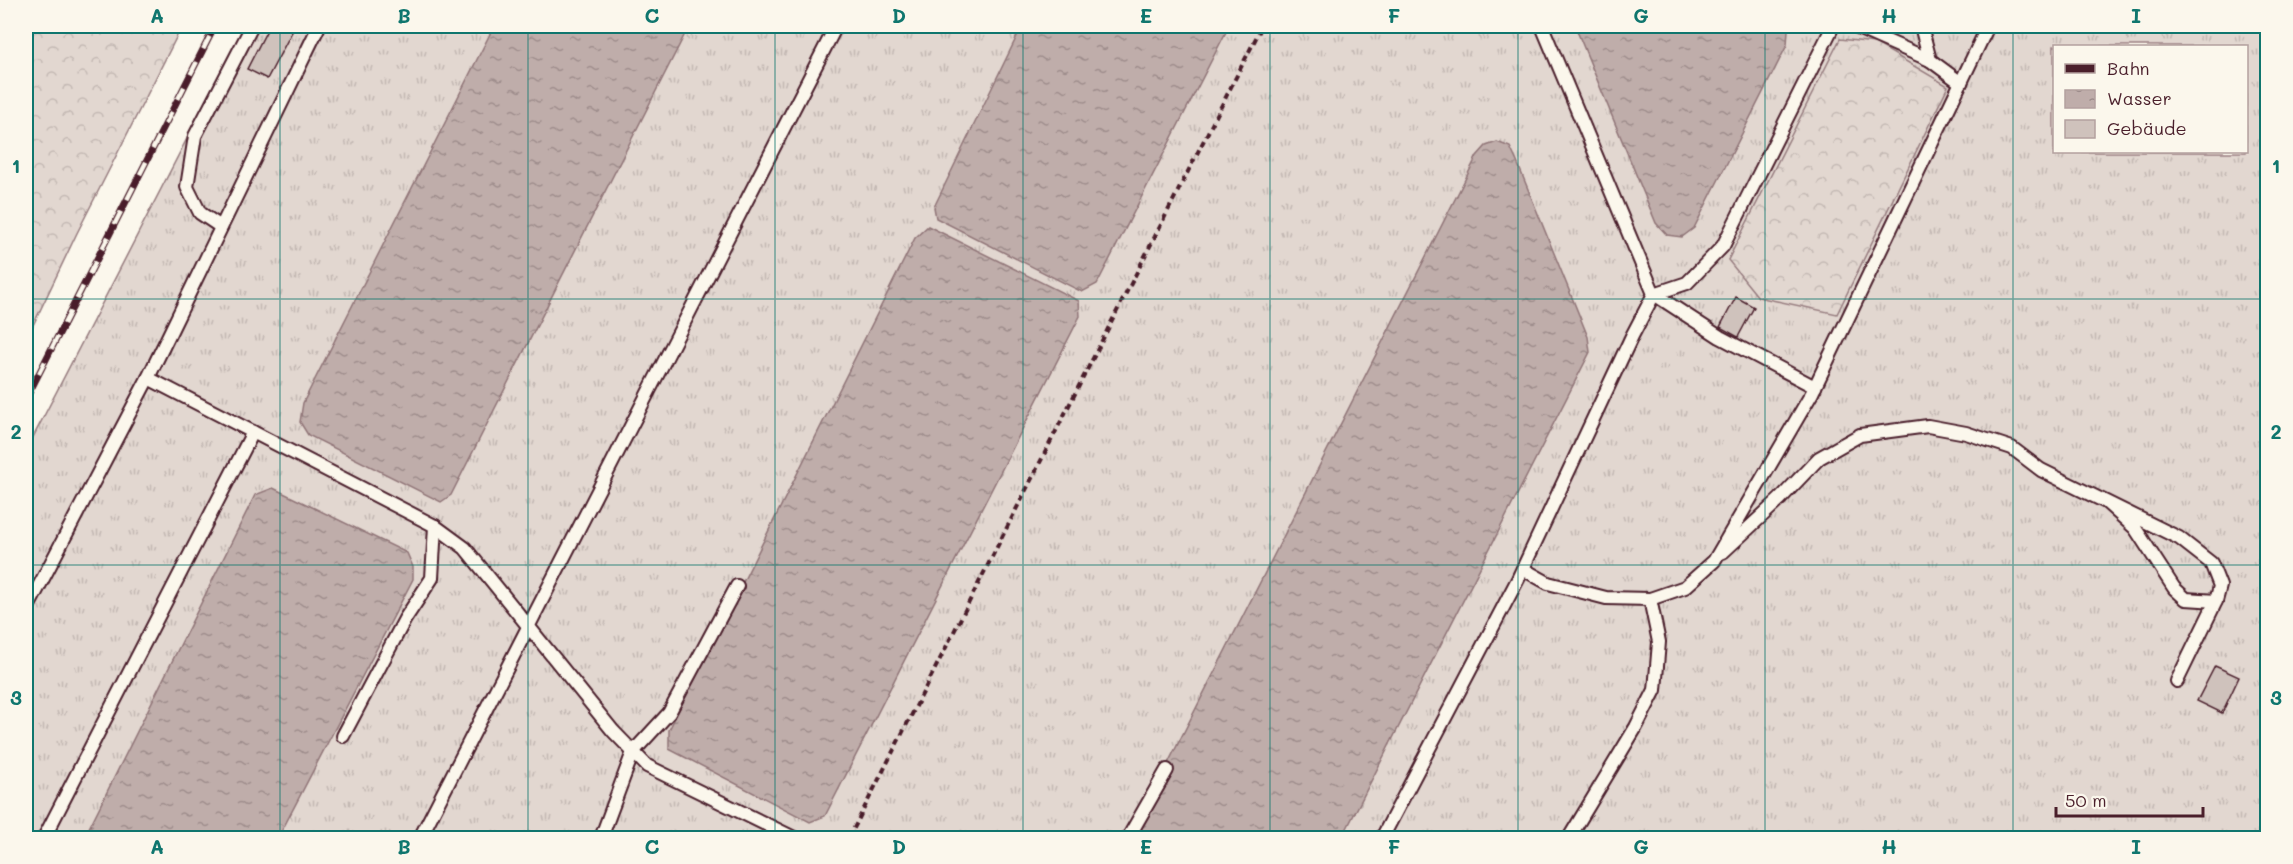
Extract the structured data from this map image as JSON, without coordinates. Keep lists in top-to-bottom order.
{
  "legend": ["Bahn", "Wasser", "Gebäude"],
  "scale_bar": "50 m",
  "grid": {
    "columns": [
      "A",
      "B",
      "C",
      "D",
      "E",
      "F",
      "G",
      "H",
      "I"
    ],
    "rows": ["1", "2", "3"]
  }
}
